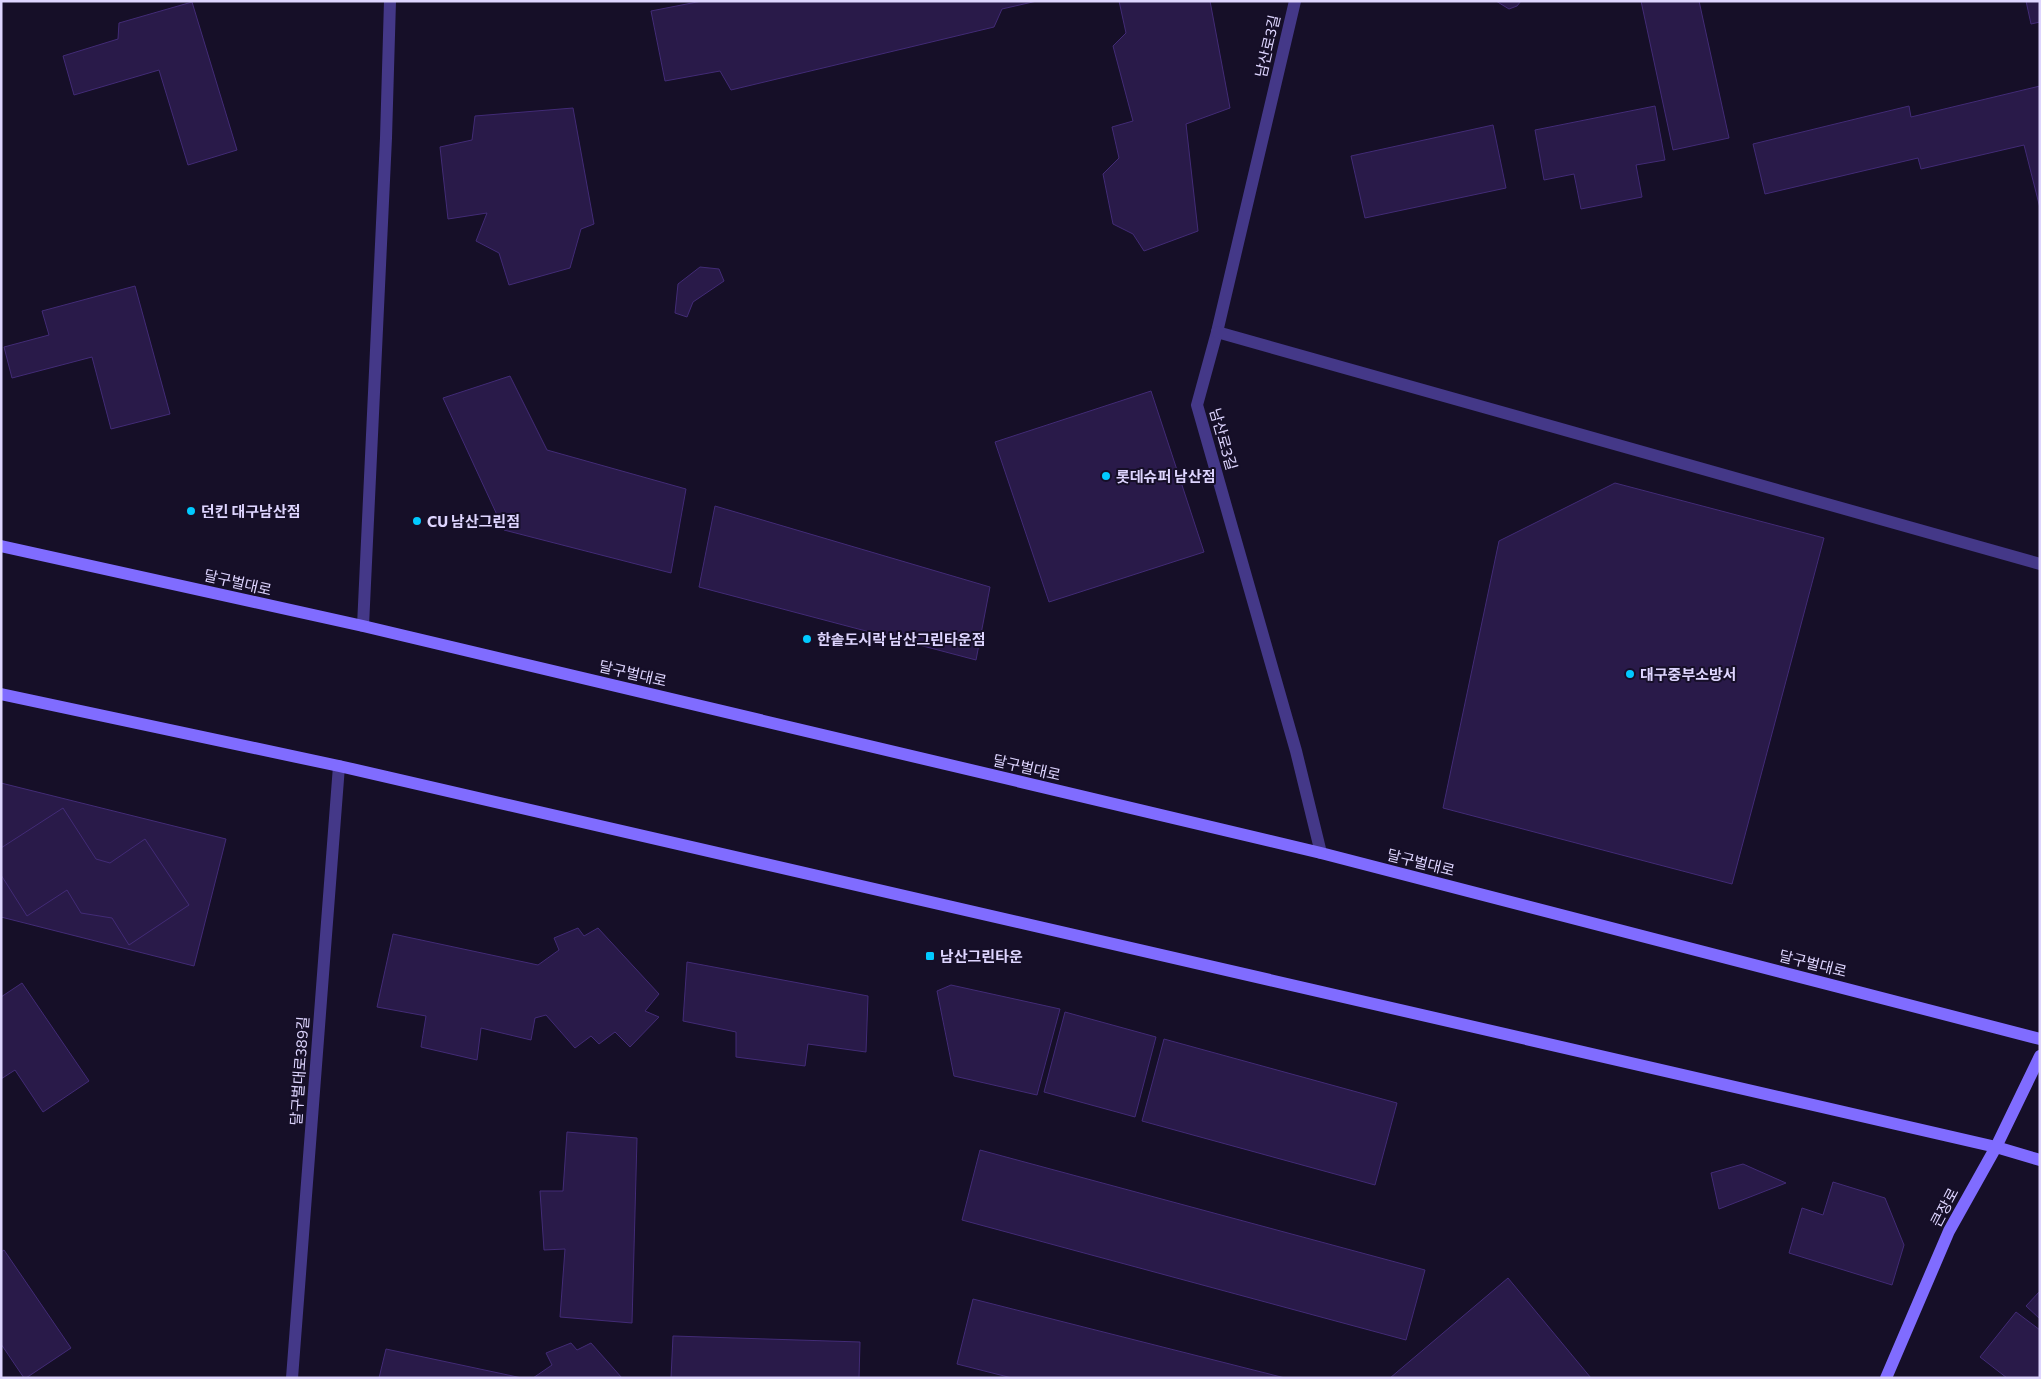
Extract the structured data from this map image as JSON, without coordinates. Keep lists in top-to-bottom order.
{
  "streets": {
    "main road": ["달구벌대로", "큰장로"],
    "street": ["남산로3길", "달구벌대로389길"]
  },
  "crossings": [
    ["남산로3길", "달구벌대로"]
  ],
  "places": {
    "other": [
      "롯데슈퍼 남산점",
      "던킨 대구남산점",
      "CU 남산그린점",
      "한솥도시락 남산그린타운점",
      "대구중부소방서"
    ],
    "transit": ["남산그린타운"]
  }
}
